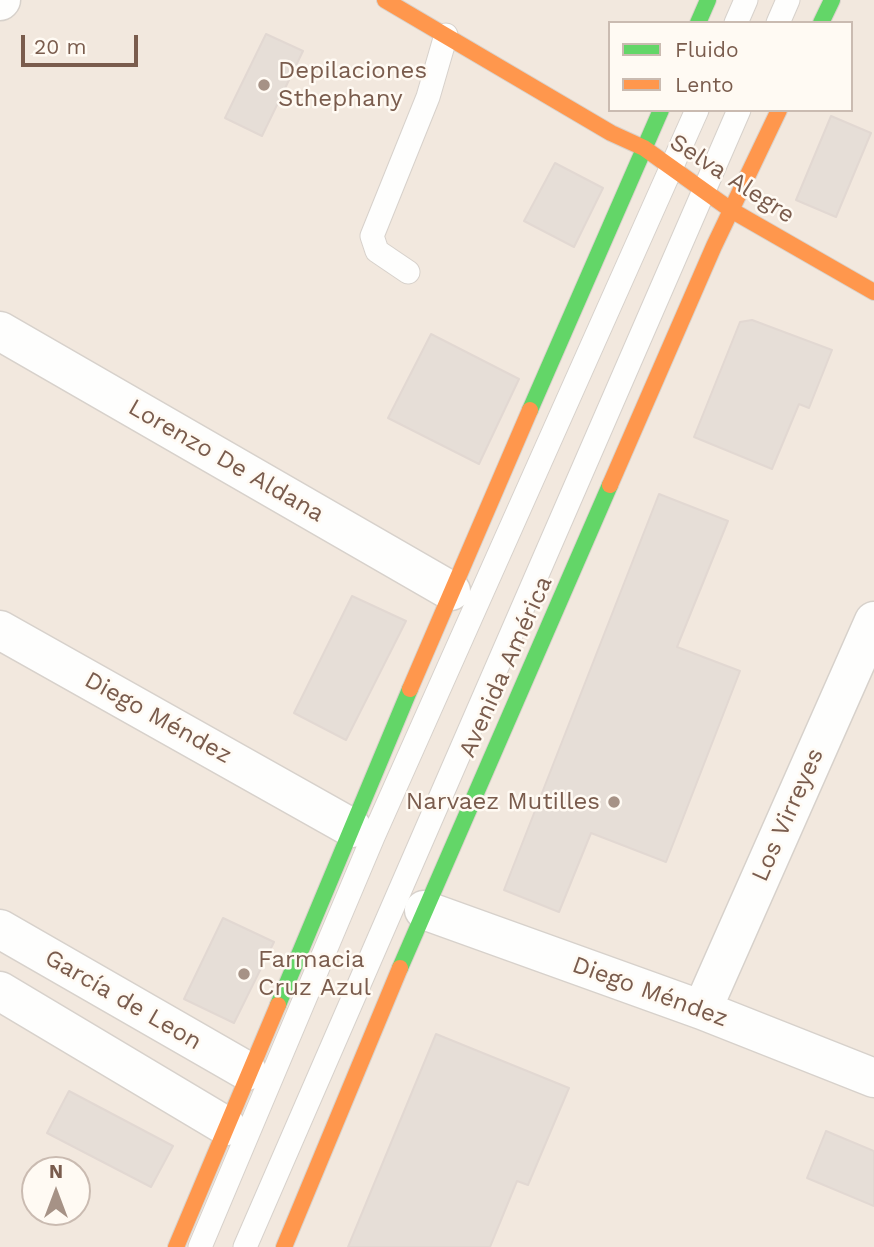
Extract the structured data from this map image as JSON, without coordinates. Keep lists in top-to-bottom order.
{
  "streets": {
    "main road": ["Selva Alegre", "Avenida América"],
    "street": [
      "Lorenzo De Aldana",
      "Diego Méndez",
      "Los Virreyes",
      "García de Leon"
    ]
  },
  "crossings": [
    ["Selva Alegre", "Avenida América"],
    ["Avenida América", "Diego Méndez"],
    ["Diego Méndez", "Los Virreyes"]
  ],
  "places": ["Depilaciones Sthephany", "Narvaez Mutilles", "Farmacia Cruz Azul"],
  "legend": ["Fluido", "Lento"],
  "scale_bar": "20 m",
  "north": "top"
}
